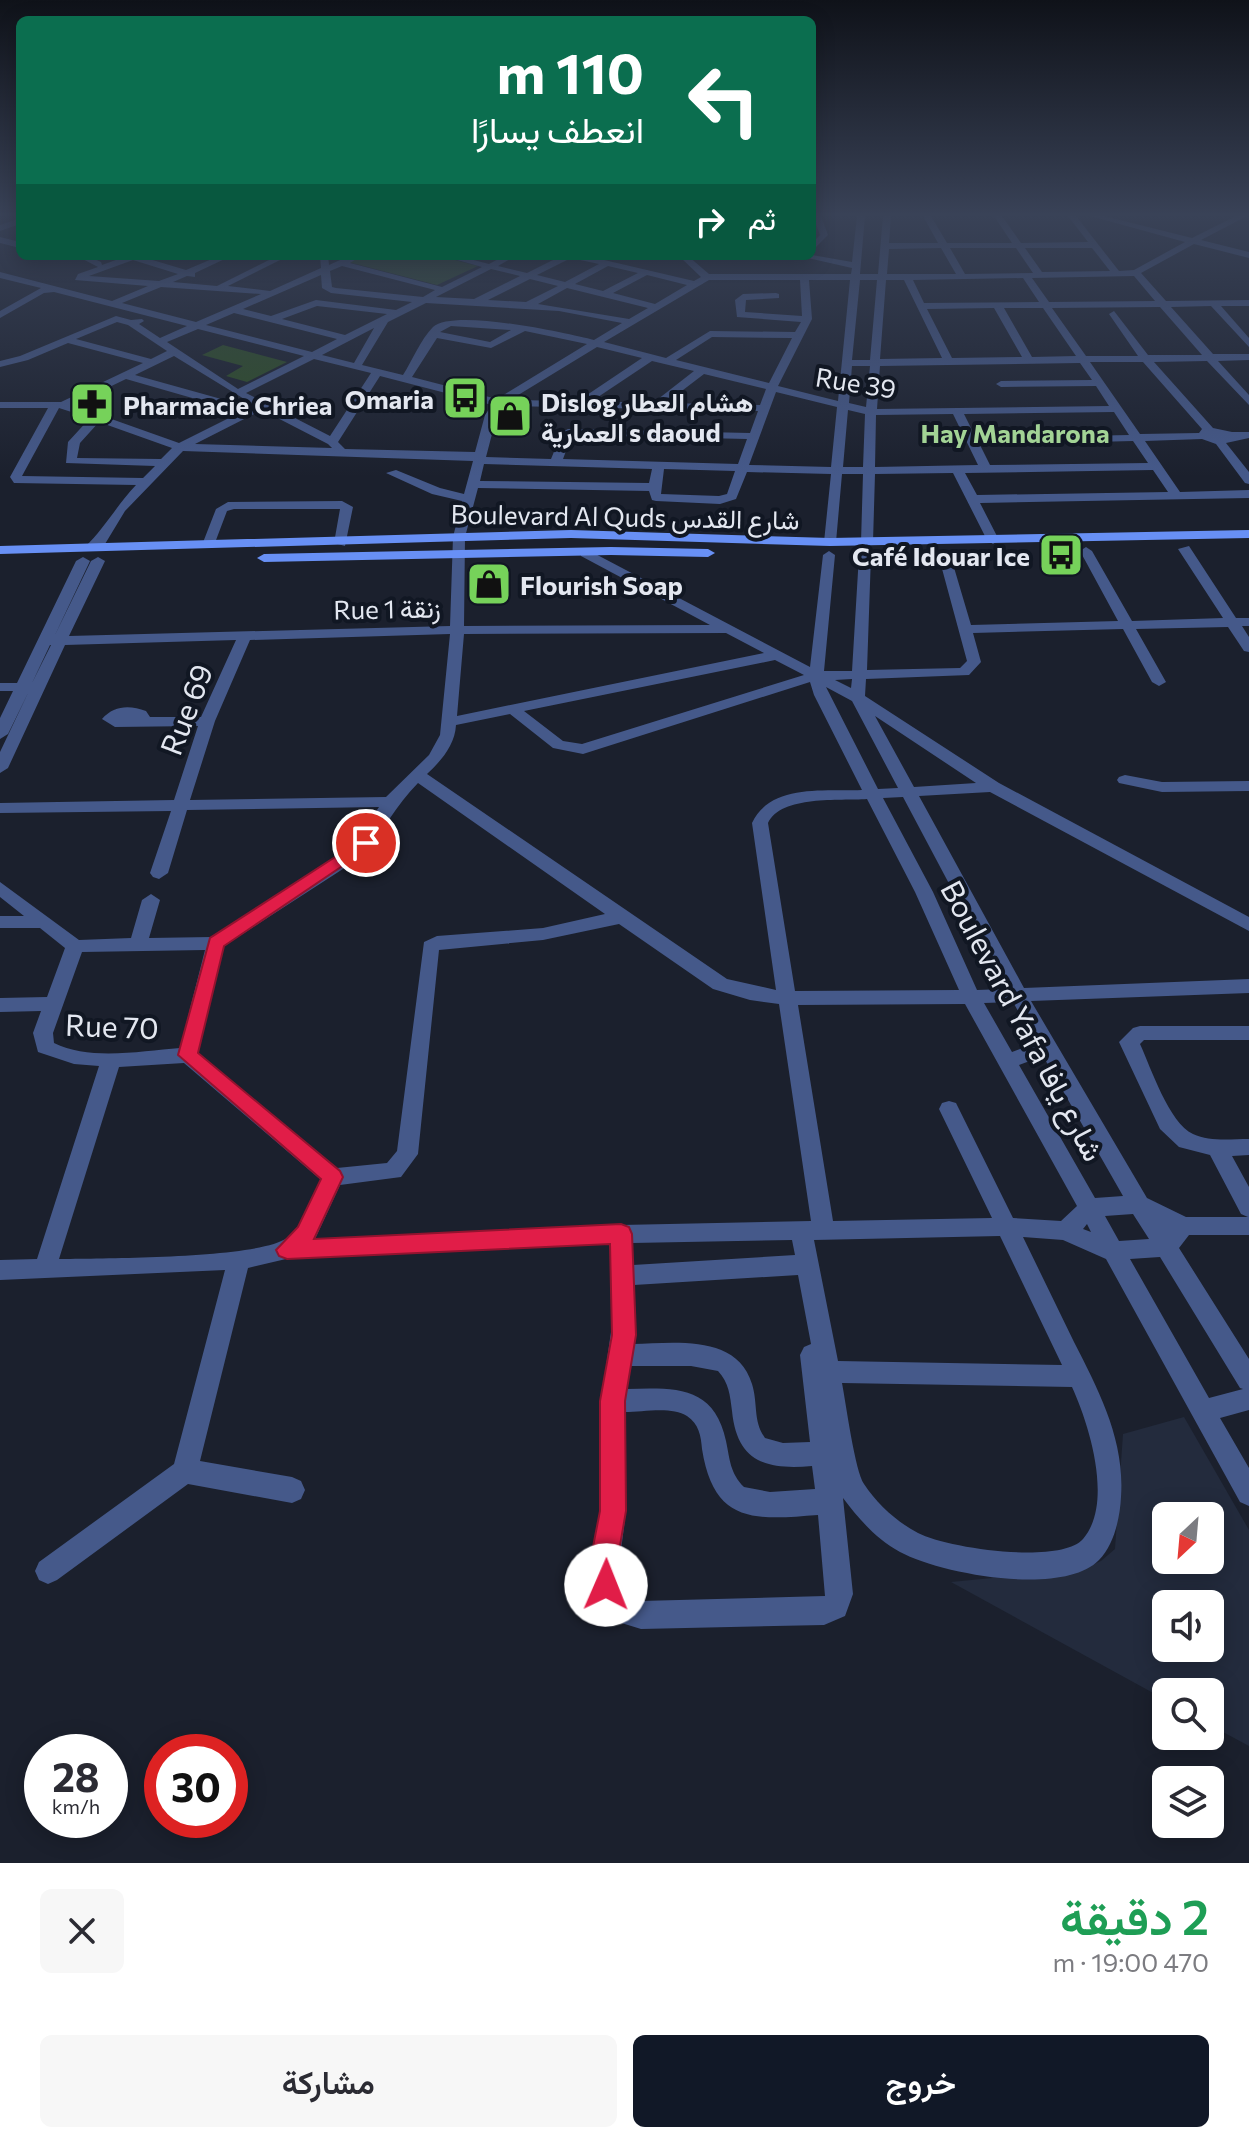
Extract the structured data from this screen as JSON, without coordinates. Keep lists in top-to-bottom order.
{
  "streets": {
    "main road": ["Boulevard Al Quds شارع القدس"],
    "street": [
      "Rue 39",
      "Rue 1 زنقة",
      "Rue 69",
      "Boulevard Yafa شارع يافا",
      "Rue 70"
    ]
  },
  "crossings": [
    ["Rue 39", "Boulevard Yafa شارع يافا"],
    ["Boulevard Al Quds شارع القدس", "Boulevard Yafa شارع يافا"],
    ["Rue 1 زنقة", "Rue 69"]
  ],
  "districts": ["Hay Mandarona"],
  "places": {
    "bus stop": ["Omaria", "Café Idouar Ice"],
    "pharmacy": ["Pharmacie Chriea"],
    "shop": ["Dislog هشام العطار العمارية s daoud", "Flourish Soap"]
  },
  "north": "bottom left",
  "page": {
    "turn": ["110 m", "انعطف يسارًا"],
    "then": "ثم",
    "speed": "28 km/h",
    "limit": "30",
    "heading": ["2 دقيقة", "470 m · 19:00"],
    "buttons": ["خروج", "مشاركة"]
  }
}
